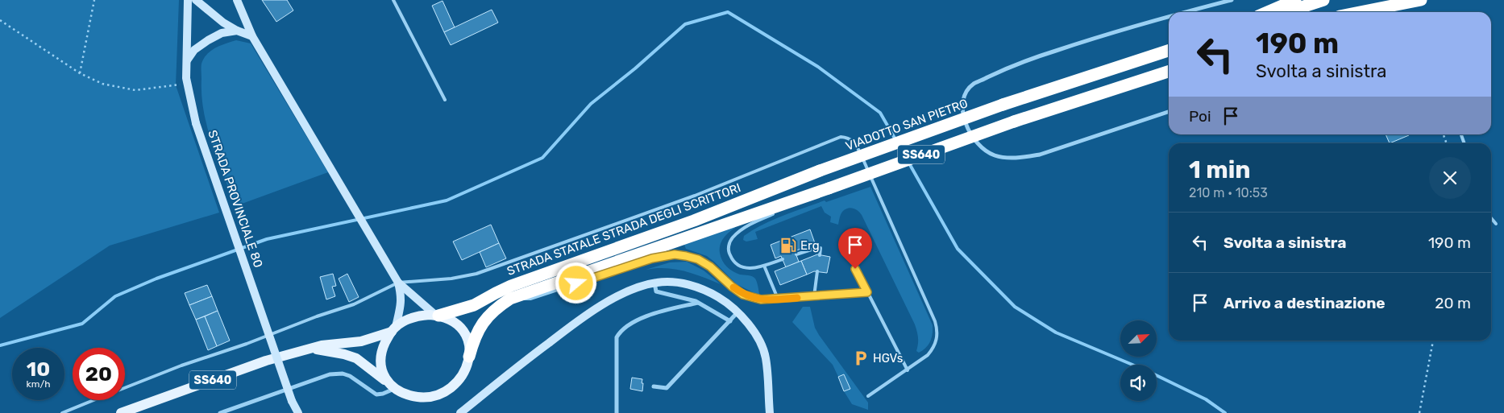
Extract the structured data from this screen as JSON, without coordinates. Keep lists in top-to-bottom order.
{
  "streets": {
    "highway": ["VIADOTTO SAN PIETRO", "SS640", "STRADA STATALE STRADA DEGLI SCRITTORI"],
    "street": ["STRADA PROVINCIALE 80"]
  },
  "crossings": [
    ["VIADOTTO SAN PIETRO", "STRADA STATALE STRADA DEGLI SCRITTORI"],
    ["SS640", "STRADA STATALE STRADA DEGLI SCRITTORI"]
  ],
  "places": {
    "fuel station": ["Erg"],
    "parking": ["HGVs"]
  },
  "north": "top right",
  "page": {
    "turn": ["190 m", "Svolta a sinistra"],
    "then": "Poi",
    "heading": ["1 min", "210 m · 10:53"],
    "list": [
      {
        "name": "Svolta a sinistra",
        "value": "190 m"
      },
      {
        "name": "Arrivo a destinazione",
        "value": "20 m"
      }
    ],
    "speed": "10 km/h",
    "limit": "20"
  }
}
